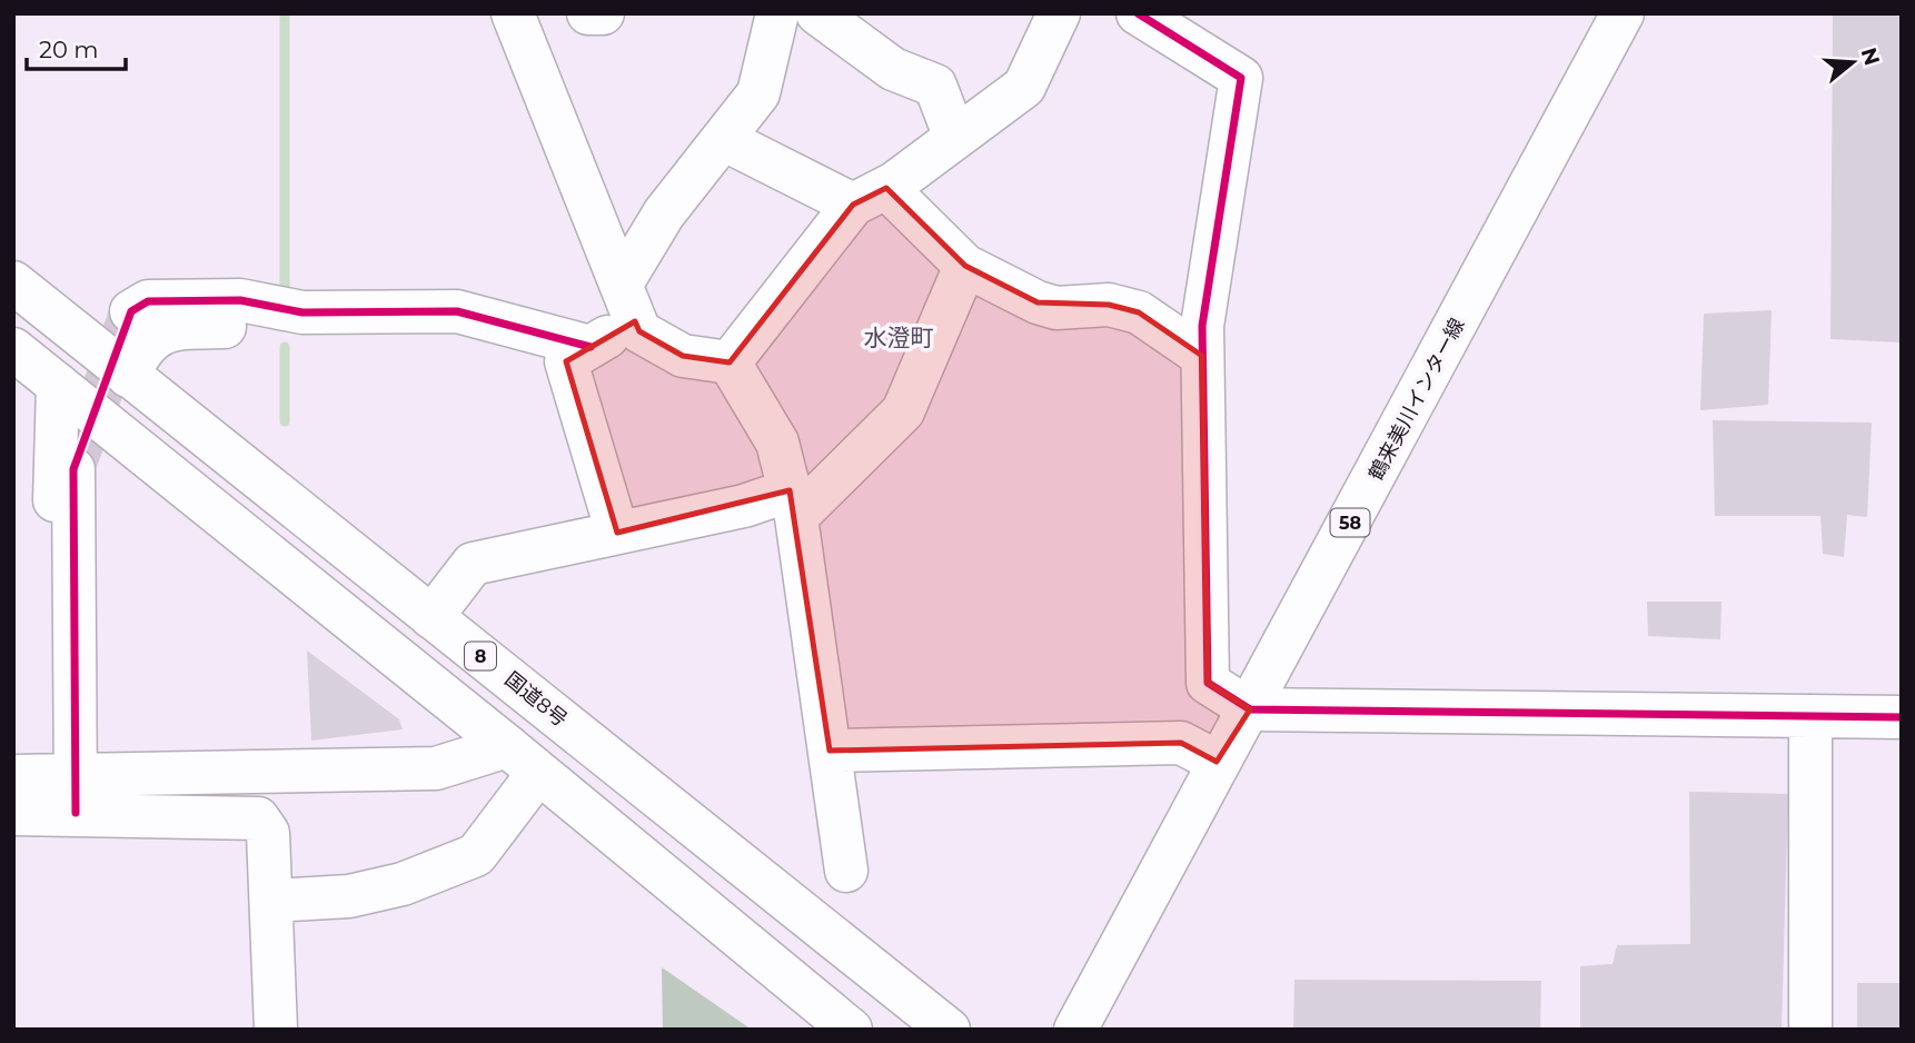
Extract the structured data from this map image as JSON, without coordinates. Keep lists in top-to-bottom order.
{
  "streets": {
    "main road": [
      "鶴来美川インター線",
      "58",
      "8",
      "国道8号"
    ]
  },
  "districts": ["水澄町"],
  "scale_bar": "20 m",
  "north": "right"
}
